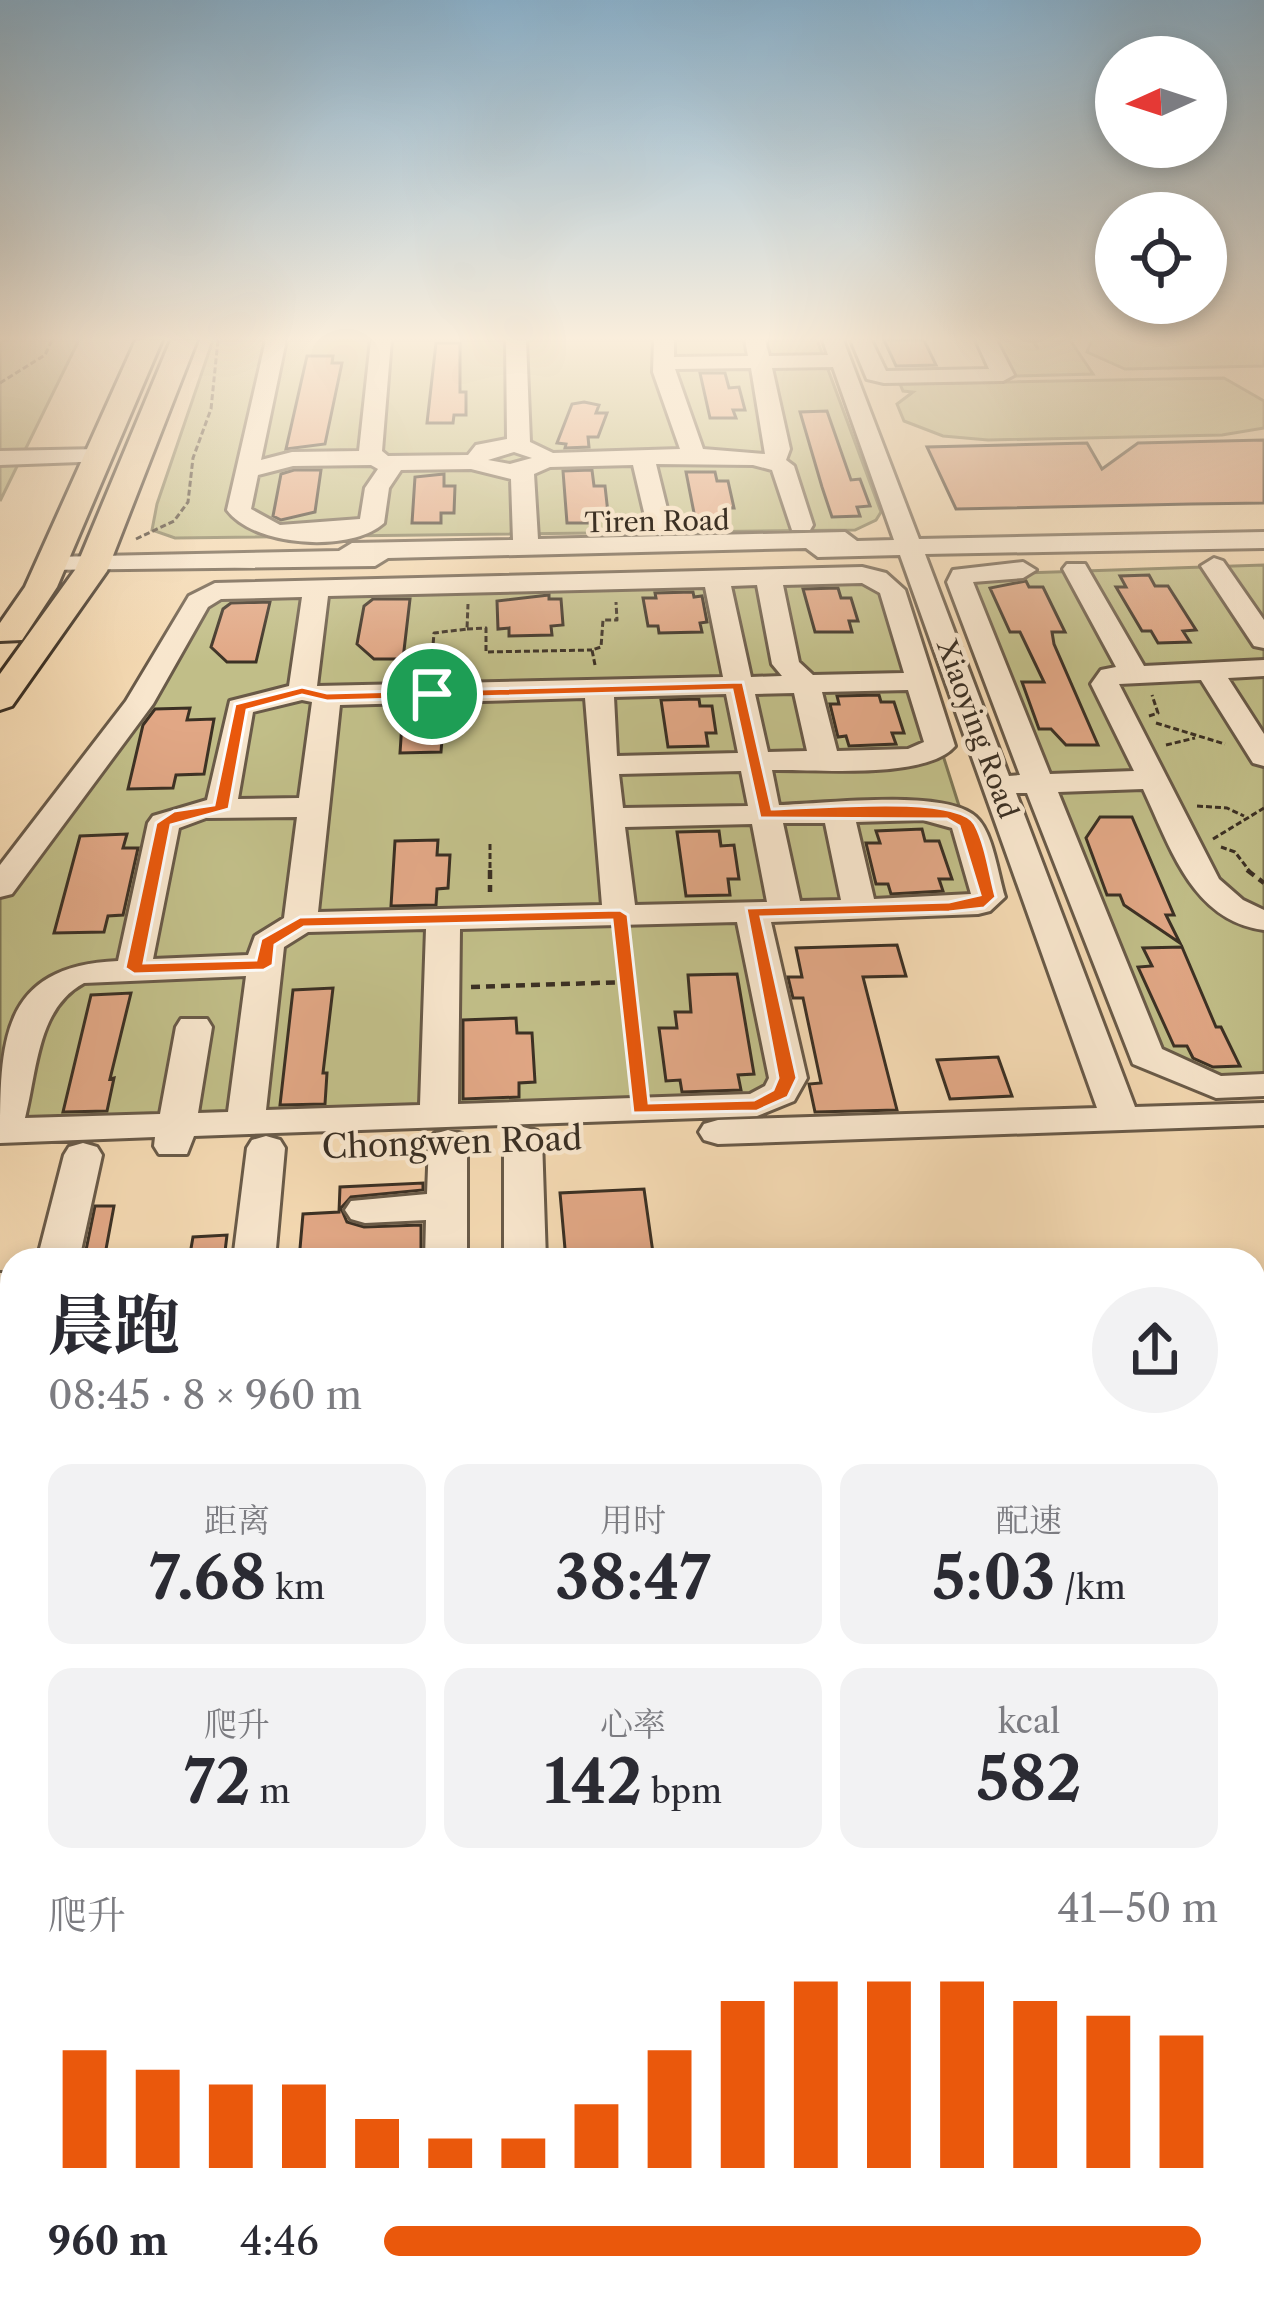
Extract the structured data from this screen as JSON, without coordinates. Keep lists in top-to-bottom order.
{
  "streets": {
    "street": ["Tiren Road", "Xiaoying Road", "Chongwen Road"]
  },
  "crossings": [
    ["Tiren Road", "Xiaoying Road"],
    ["Xiaoying Road", "Chongwen Road"]
  ],
  "north": "left",
  "page": {
    "heading": ["晨跑", "08:45 · 8 × 960 m"],
    "stats": [
      ["距离", "7.68 km"],
      ["用时", "38:47"],
      ["配速", "5:03 /km"],
      ["爬升", "72 m"],
      ["心率", "142 bpm"],
      ["kcal", "582"]
    ],
    "chart": ["爬升", "41–50 m"],
    "list": [
      {
        "name": "960 m",
        "note": "4:46"
      }
    ]
  }
}
